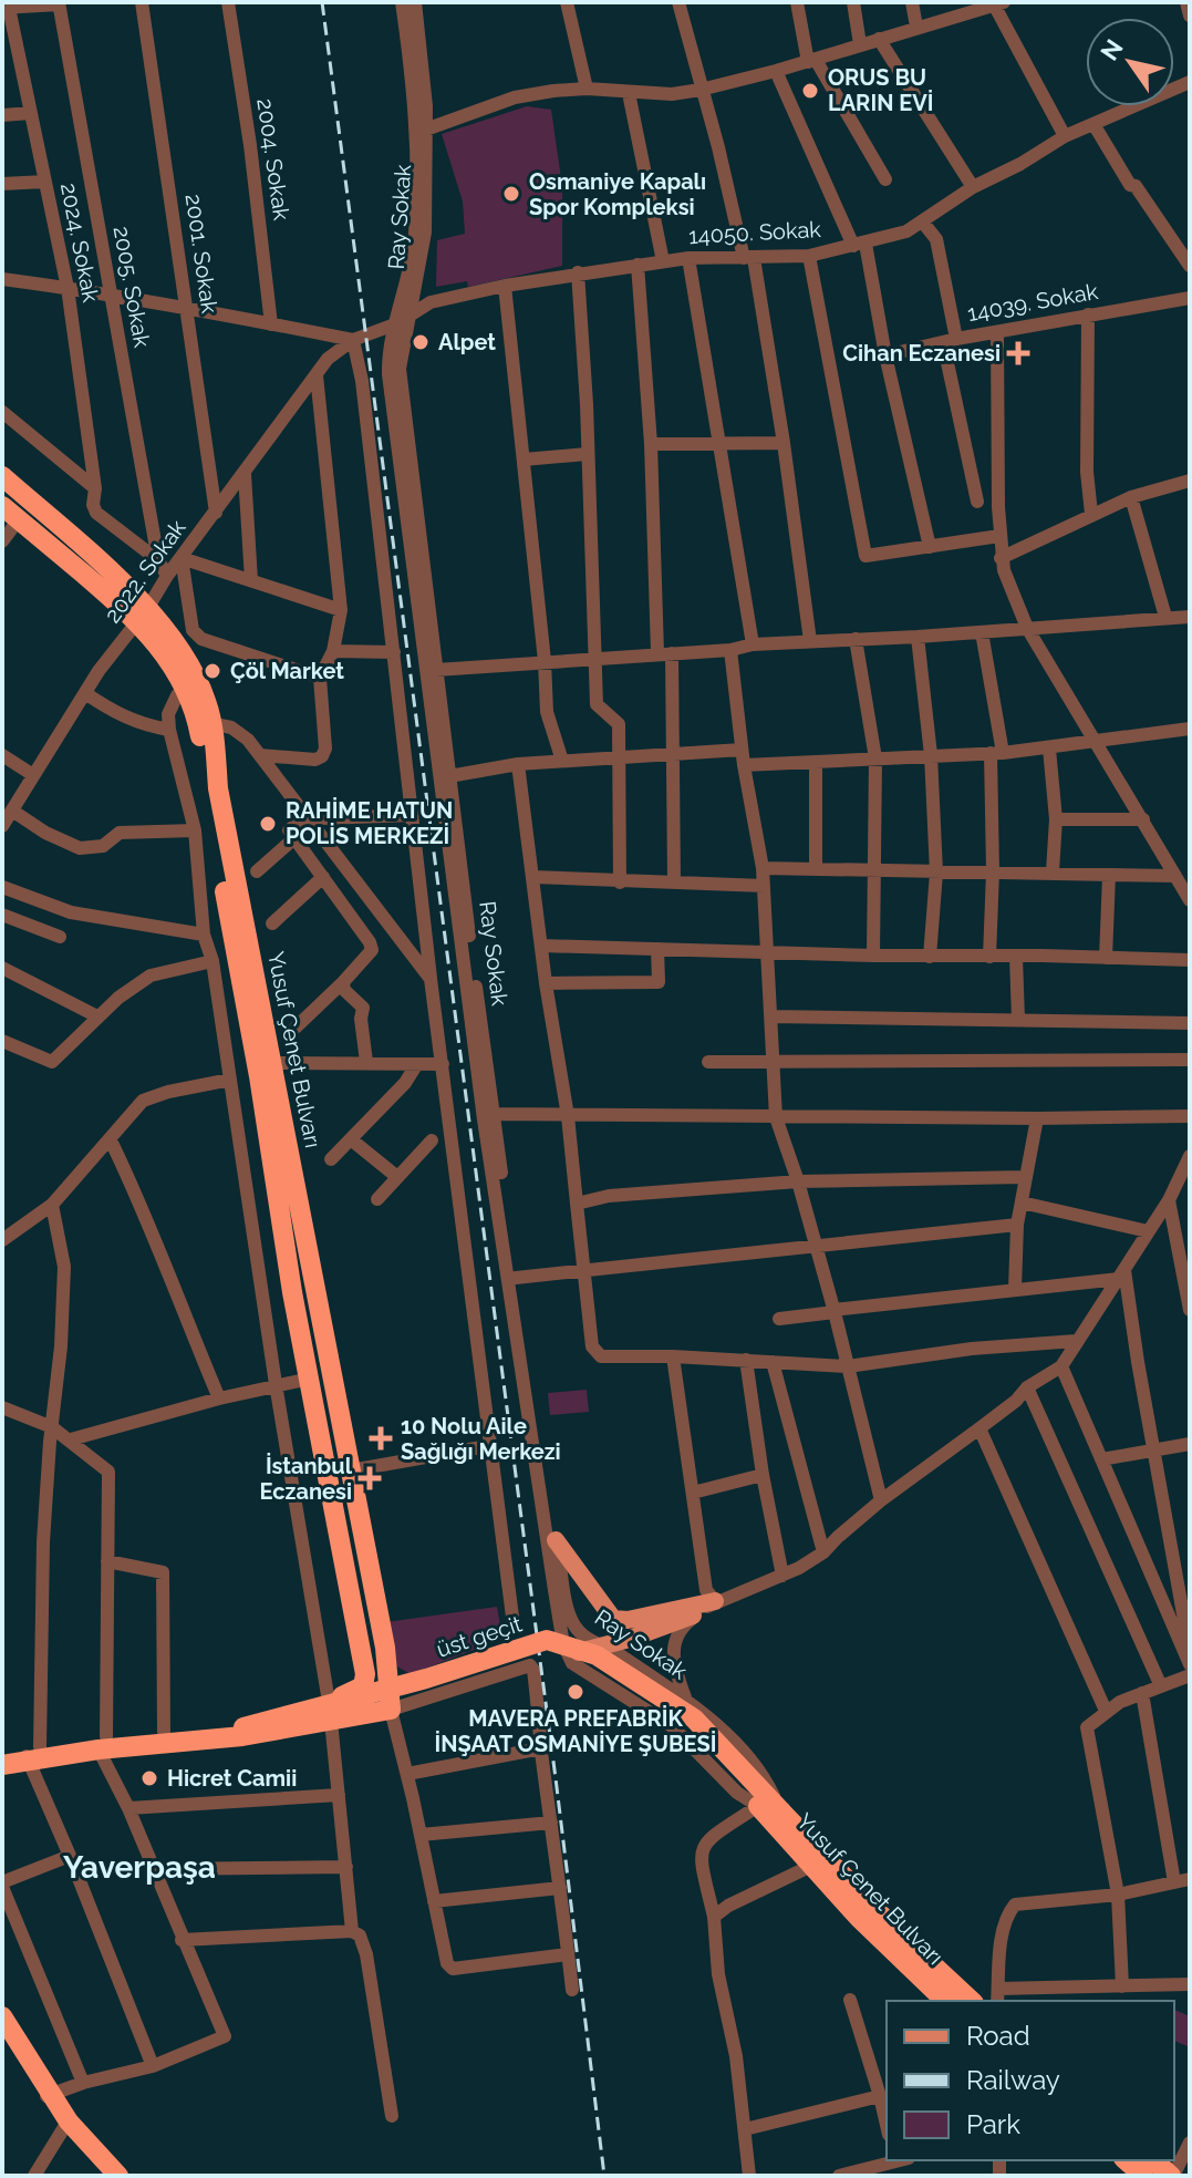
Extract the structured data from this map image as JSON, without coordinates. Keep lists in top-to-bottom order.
{
  "streets": {
    "highway": ["Yusuf Çenet Bulvarı", "üst geçit"],
    "street": [
      "2004. Sokak",
      "Ray Sokak",
      "14050. Sokak",
      "2024. Sokak",
      "2001. Sokak",
      "2005. Sokak",
      "14039. Sokak",
      "2022. Sokak"
    ]
  },
  "crossings": [
    ["Ray Sokak", "14050. Sokak"],
    ["Ray Sokak", "Yusuf Çenet Bulvarı"],
    ["Ray Sokak", "üst geçit"],
    ["14050. Sokak", "2022. Sokak"],
    ["2001. Sokak", "2022. Sokak"],
    ["2005. Sokak", "2022. Sokak"],
    ["2022. Sokak", "Yusuf Çenet Bulvarı"],
    ["Yusuf Çenet Bulvarı", "üst geçit"]
  ],
  "districts": ["Yaverpaşa"],
  "places": {
    "other": [
      "ORUS BU LARIN EVİ",
      "Osmaniye Kapalı Spor Kompleksi",
      "Alpet",
      "Çöl Market",
      "RAHİME HATUN POLİS MERKEZİ",
      "MAVERA PREFABRİK İNŞAAT OSMANİYE ŞUBESİ",
      "Hicret Camii"
    ],
    "health": ["Cihan Eczanesi", "10 Nolu Aile Sağlığı Merkezi", "İstanbul Eczanesi"]
  },
  "legend": ["Road", "Railway", "Park"],
  "north": "top left"
}
